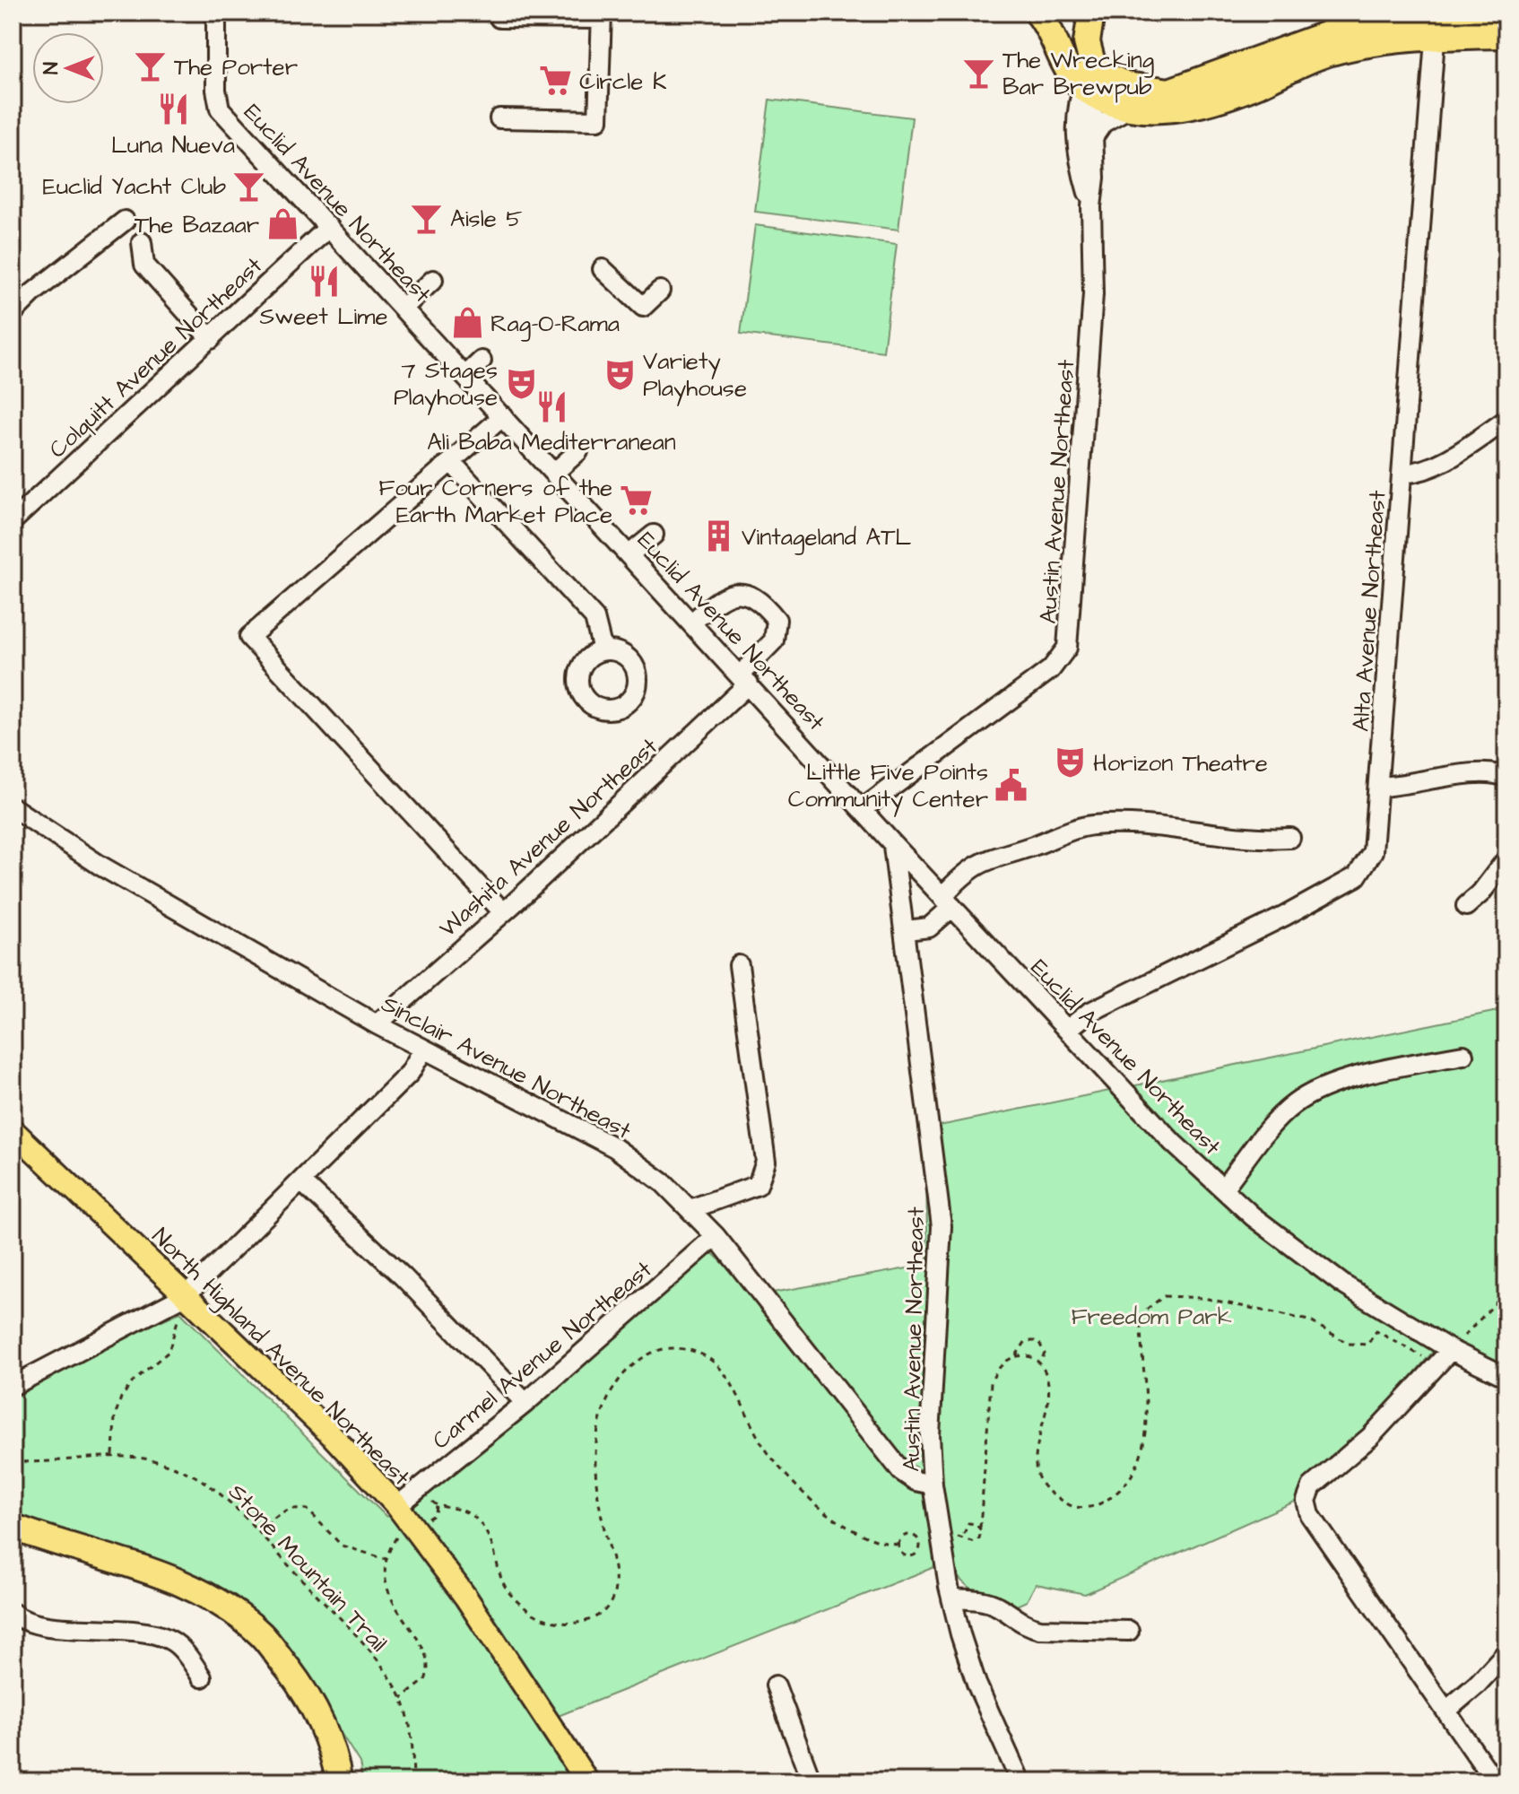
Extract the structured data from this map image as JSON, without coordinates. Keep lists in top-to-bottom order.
{
  "streets": {
    "main road": ["North Highland Avenue Northeast"],
    "street": [
      "Euclid Avenue Northeast",
      "Colquitt Avenue Northeast",
      "Austin Avenue Northeast",
      "Alta Avenue Northeast",
      "Washita Avenue Northeast",
      "Sinclair Avenue Northeast",
      "Carmel Avenue Northeast"
    ],
    "path": ["Stone Mountain Trail"]
  },
  "crossings": [
    ["Euclid Avenue Northeast", "Colquitt Avenue Northeast"],
    ["Euclid Avenue Northeast", "Austin Avenue Northeast"],
    ["Euclid Avenue Northeast", "Alta Avenue Northeast"],
    ["Euclid Avenue Northeast", "Washita Avenue Northeast"],
    ["Austin Avenue Northeast", "Sinclair Avenue Northeast"],
    ["Washita Avenue Northeast", "Sinclair Avenue Northeast"],
    ["Sinclair Avenue Northeast", "Carmel Avenue Northeast"],
    ["Carmel Avenue Northeast", "North Highland Avenue Northeast"]
  ],
  "parks": ["Freedom Park"],
  "places": {
    "bar": [
      "The Porter",
      "The Wrecking Bar Brewpub",
      "Euclid Yacht Club",
      "Aisle 5"
    ],
    "supermarket": ["Circle K", "Four Corners of the Earth Market Place"],
    "restaurant": ["Luna Nueva", "Sweet Lime", "Ali Baba Mediterranean"],
    "shop": ["The Bazaar", "Rag-O-Rama"],
    "theatre": ["Variety Playhouse", "7 Stages Playhouse", "Horizon Theatre"],
    "building": ["Vintageland ATL"],
    "public building": ["Little Five Points Community Center"]
  },
  "north": "left"
}
